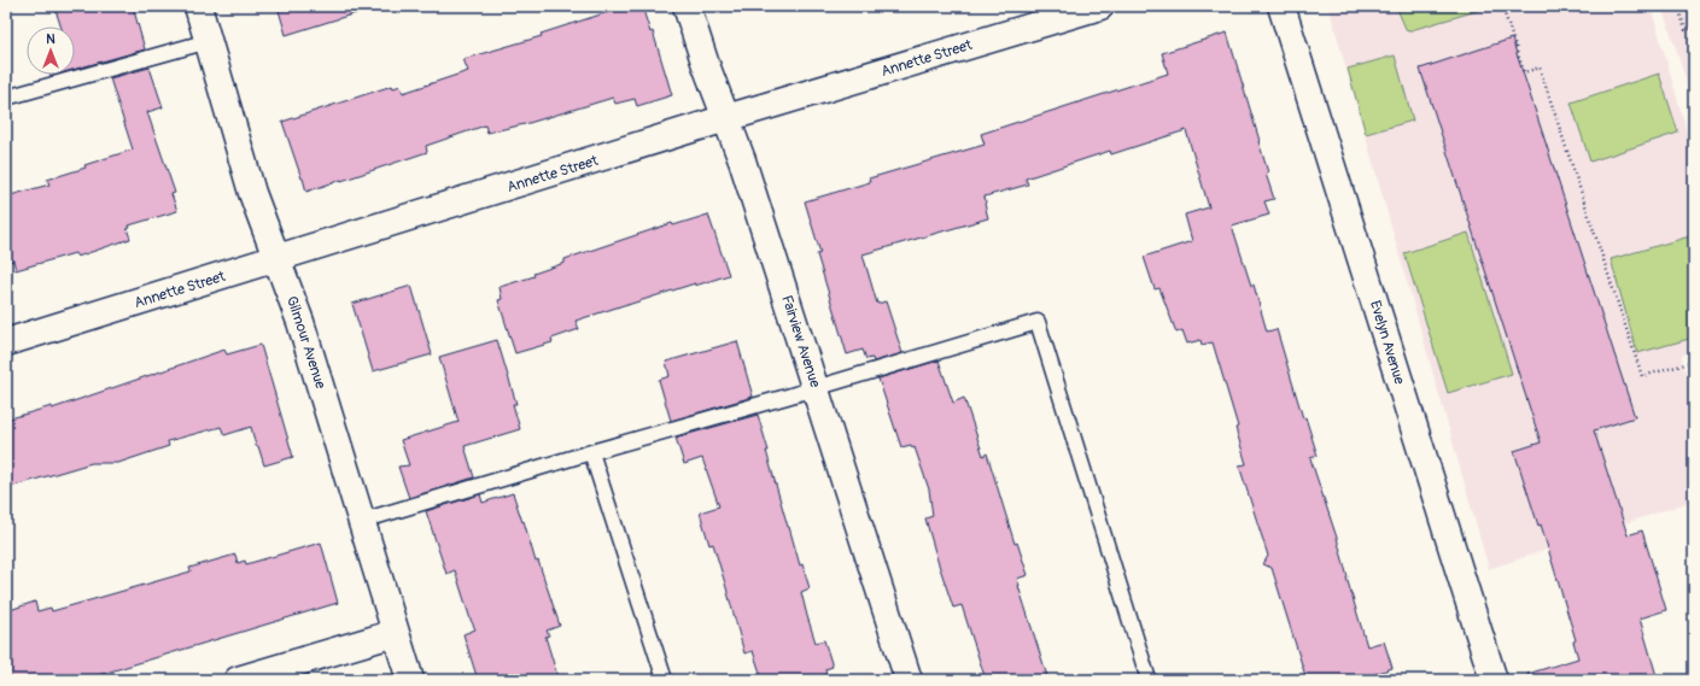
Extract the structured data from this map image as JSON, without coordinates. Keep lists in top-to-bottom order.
{
  "streets": {
    "street": [
      "Annette Street",
      "Fairview Avenue",
      "Gilmour Avenue",
      "Evelyn Avenue"
    ]
  },
  "crossings": [
    ["Annette Street", "Fairview Avenue"],
    ["Annette Street", "Gilmour Avenue"]
  ],
  "north": "top"
}
